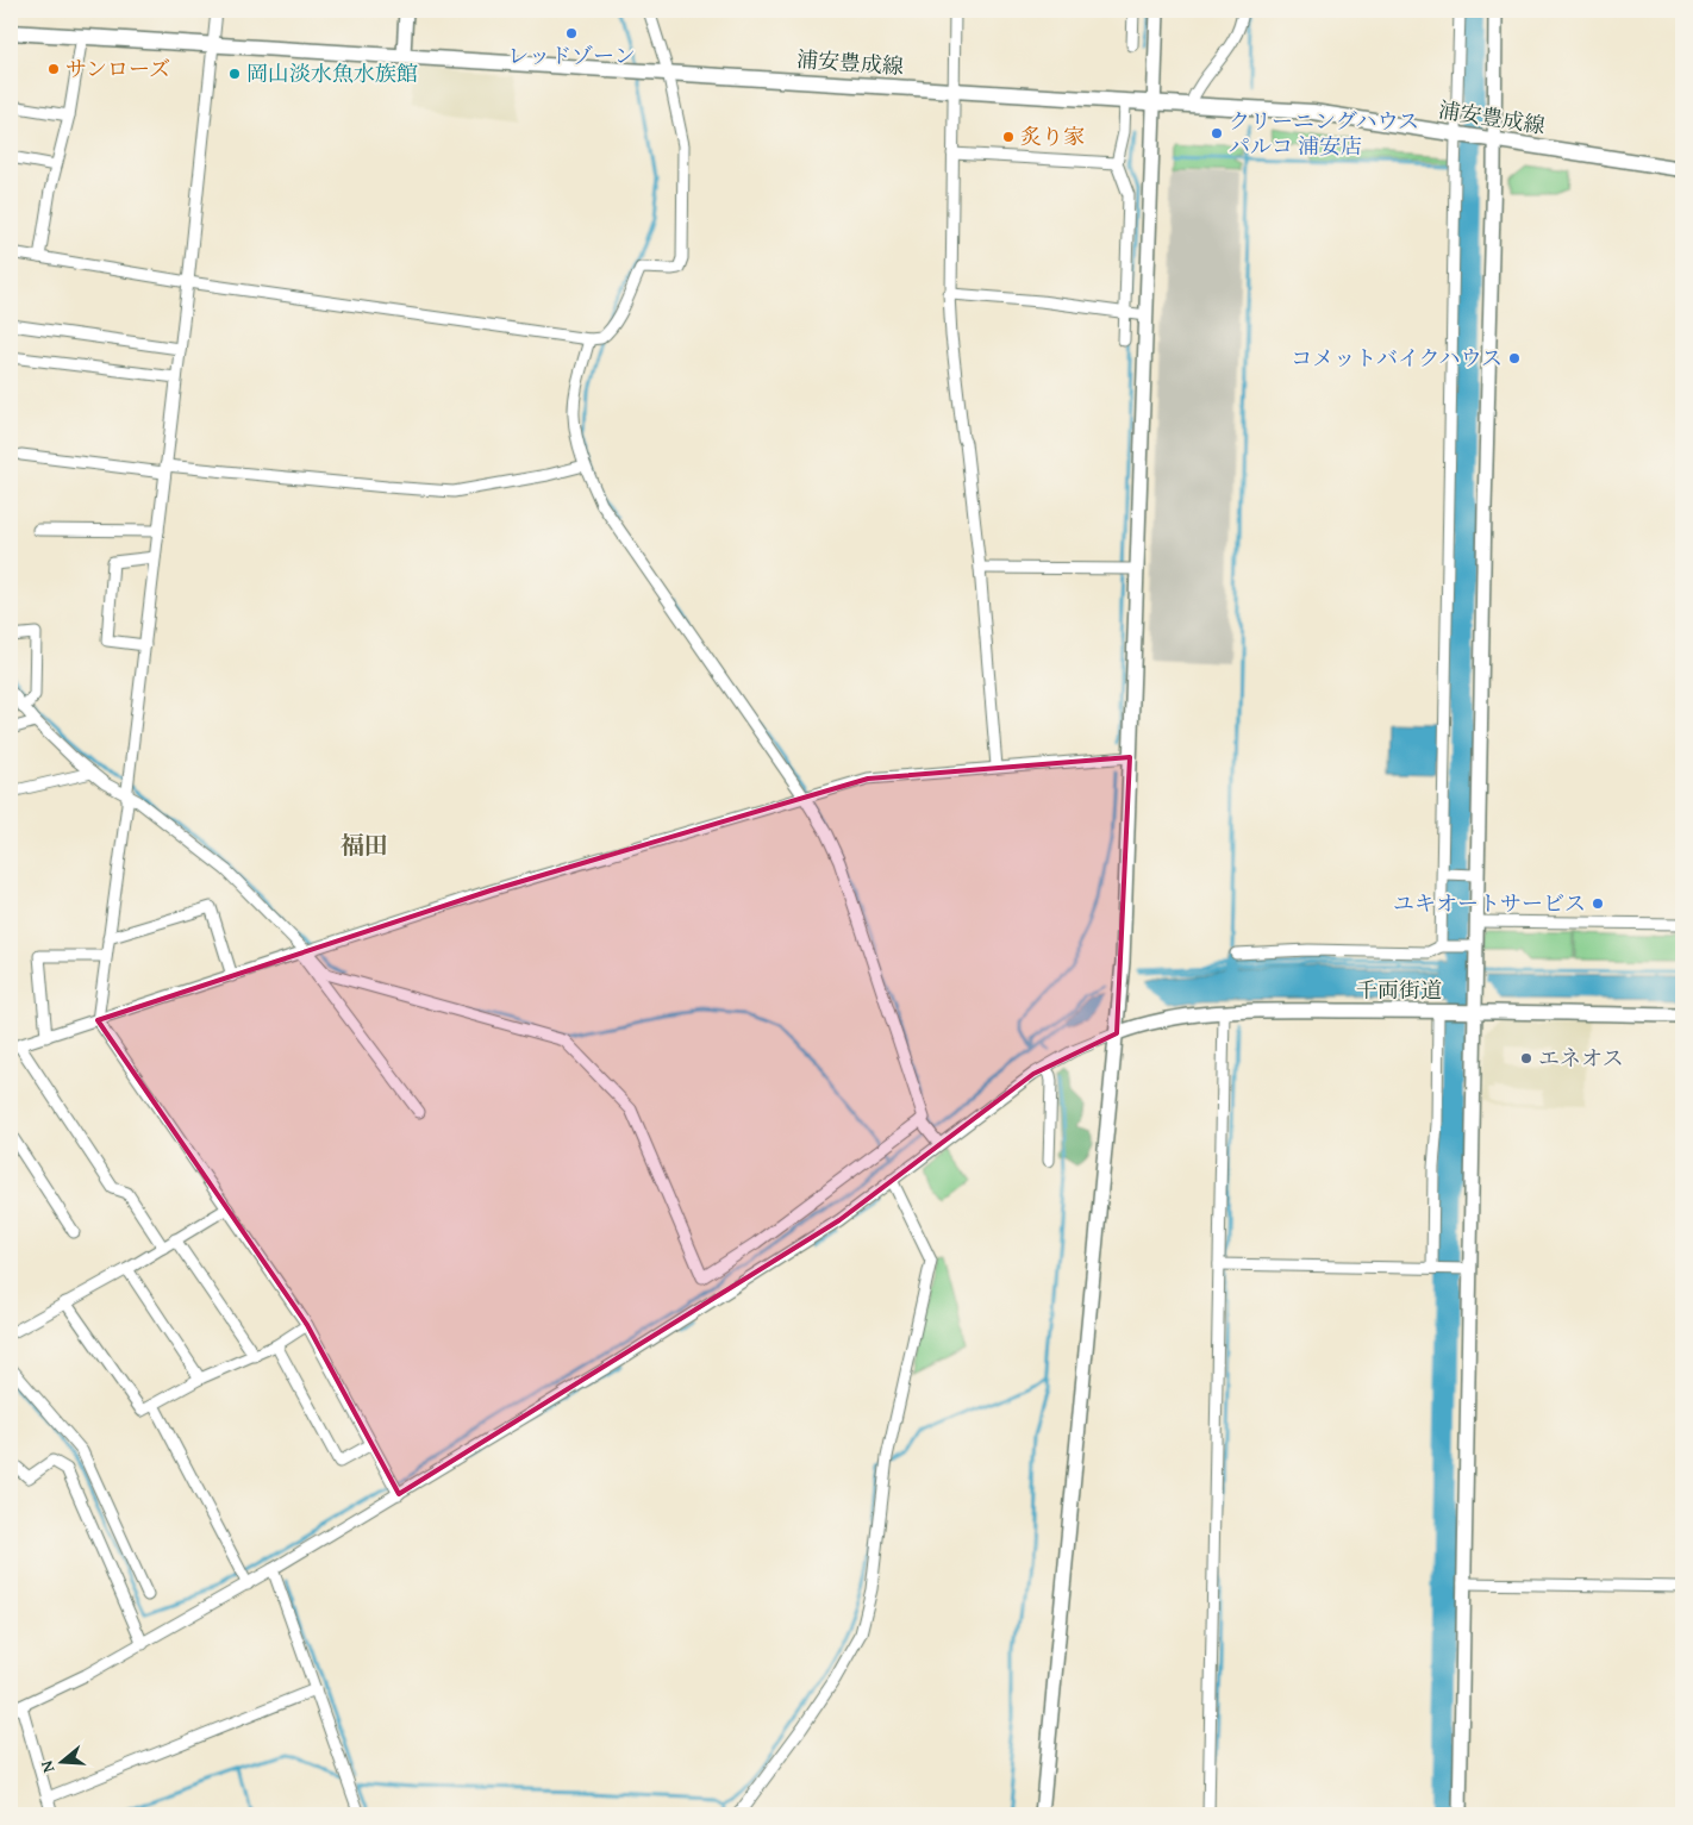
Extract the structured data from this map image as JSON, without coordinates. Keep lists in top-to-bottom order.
{
  "streets": {
    "main road": ["浦安豊成線"],
    "street": ["千両街道"]
  },
  "districts": ["福田"],
  "places": [
    "レッドゾーン",
    "サンローズ",
    "岡山淡水魚水族館",
    "クリーニングハウス パルコ 浦安店",
    "炙り家",
    "コメットバイクハウス",
    "ユキオートサービス",
    "エネオス"
  ],
  "north": "left"
}
